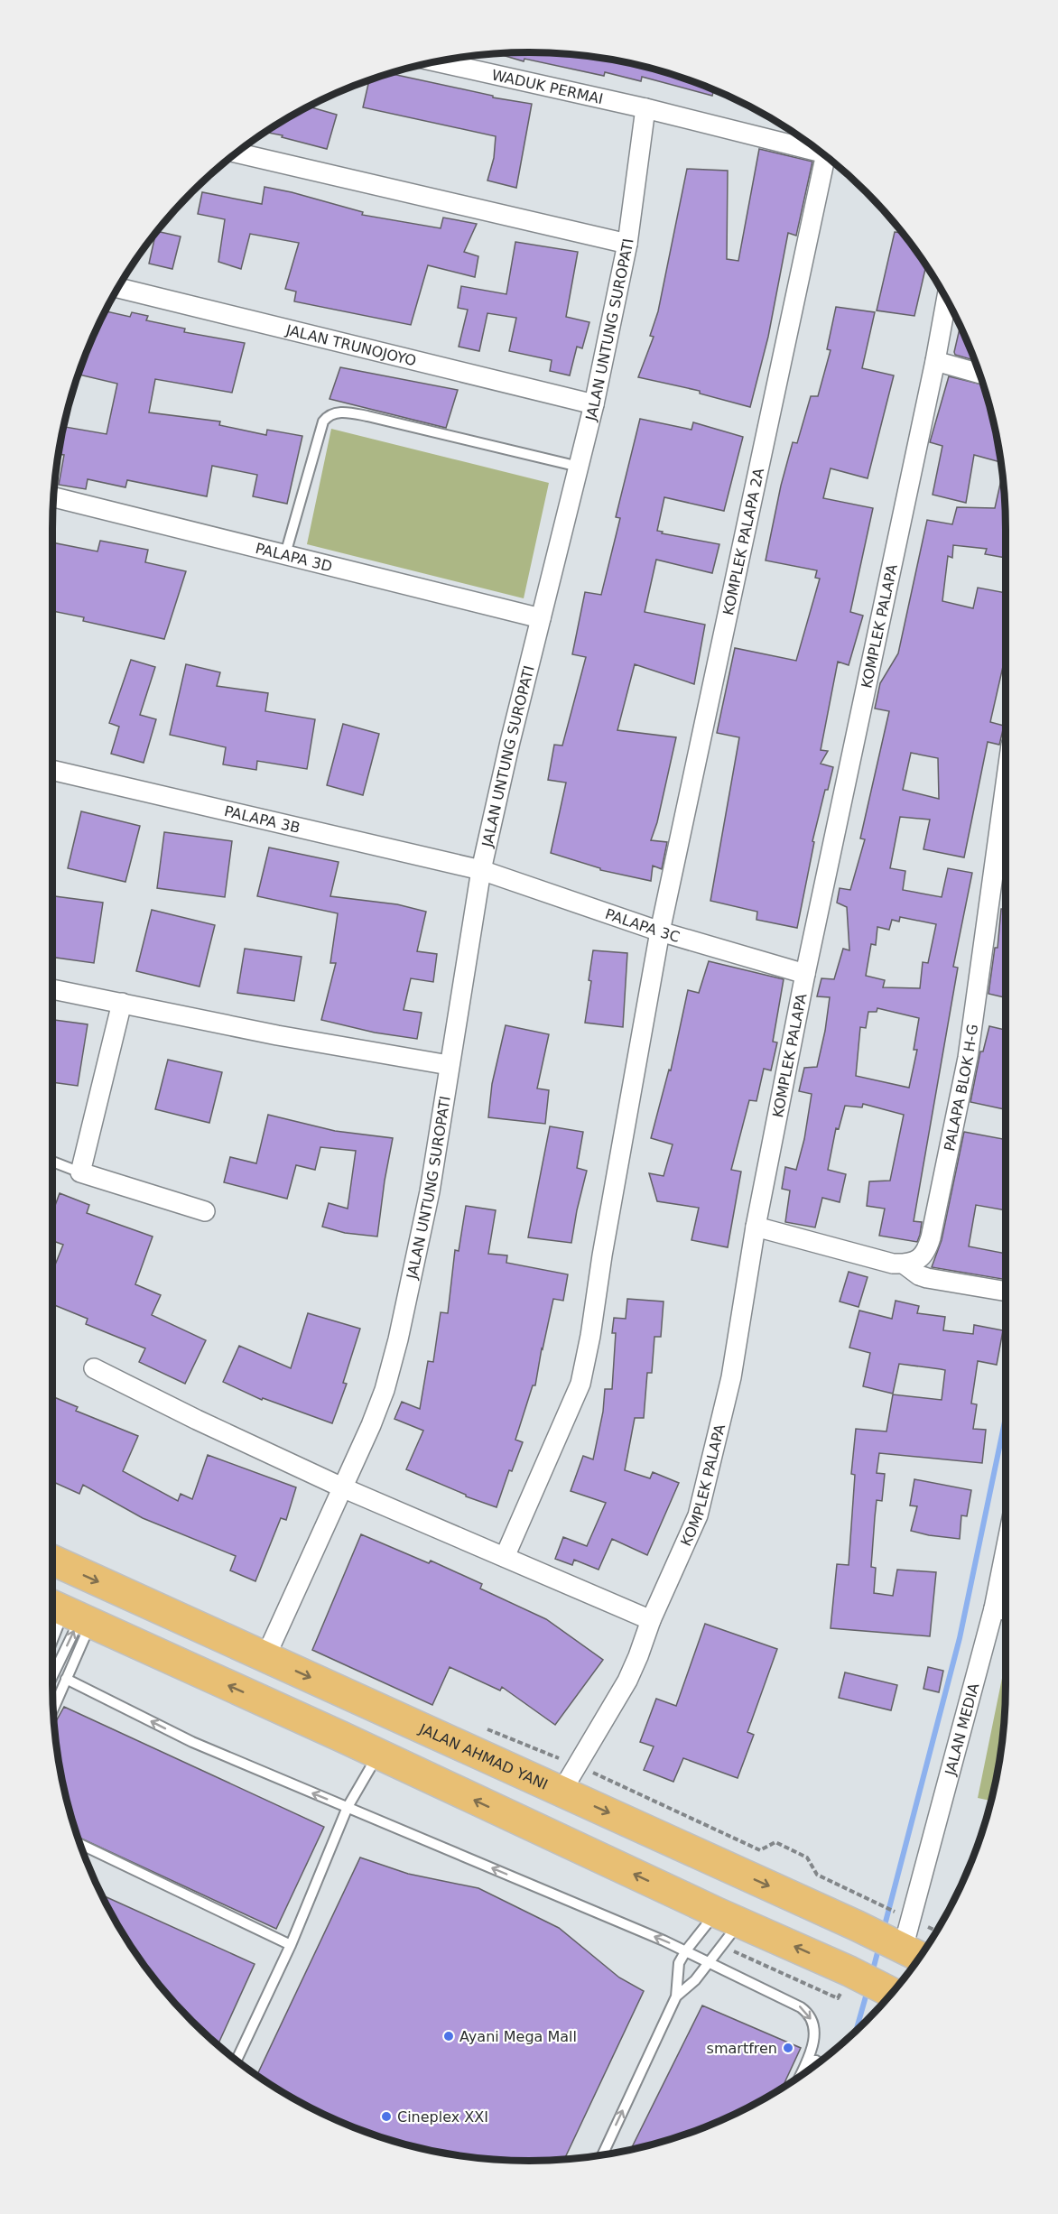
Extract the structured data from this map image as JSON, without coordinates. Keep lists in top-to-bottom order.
{
  "streets": {
    "highway": ["JALAN AHMAD YANI"],
    "street": [
      "WADUK PERMAI",
      "JALAN UNTUNG SUROPATI",
      "JALAN TRUNOJOYO",
      "KOMPLEK PALAPA 2A",
      "PALAPA 3D",
      "KOMPLEK PALAPA",
      "PALAPA 3B",
      "PALAPA 3C",
      "PALAPA BLOK H-G",
      "JALAN MEDIA"
    ]
  },
  "crossings": [
    ["JALAN UNTUNG SUROPATI", "JALAN TRUNOJOYO"],
    ["JALAN UNTUNG SUROPATI", "PALAPA 3D"],
    ["JALAN UNTUNG SUROPATI", "PALAPA 3B"],
    ["JALAN UNTUNG SUROPATI", "PALAPA 3C"],
    ["JALAN UNTUNG SUROPATI", "JALAN AHMAD YANI"],
    ["KOMPLEK PALAPA 2A", "PALAPA 3C"],
    ["KOMPLEK PALAPA", "PALAPA 3C"],
    ["KOMPLEK PALAPA", "JALAN AHMAD YANI"],
    ["PALAPA 3B", "PALAPA 3C"],
    ["JALAN MEDIA", "JALAN AHMAD YANI"]
  ],
  "places": ["Ayani Mega Mall", "smartfren", "Cineplex XXI"]
}
